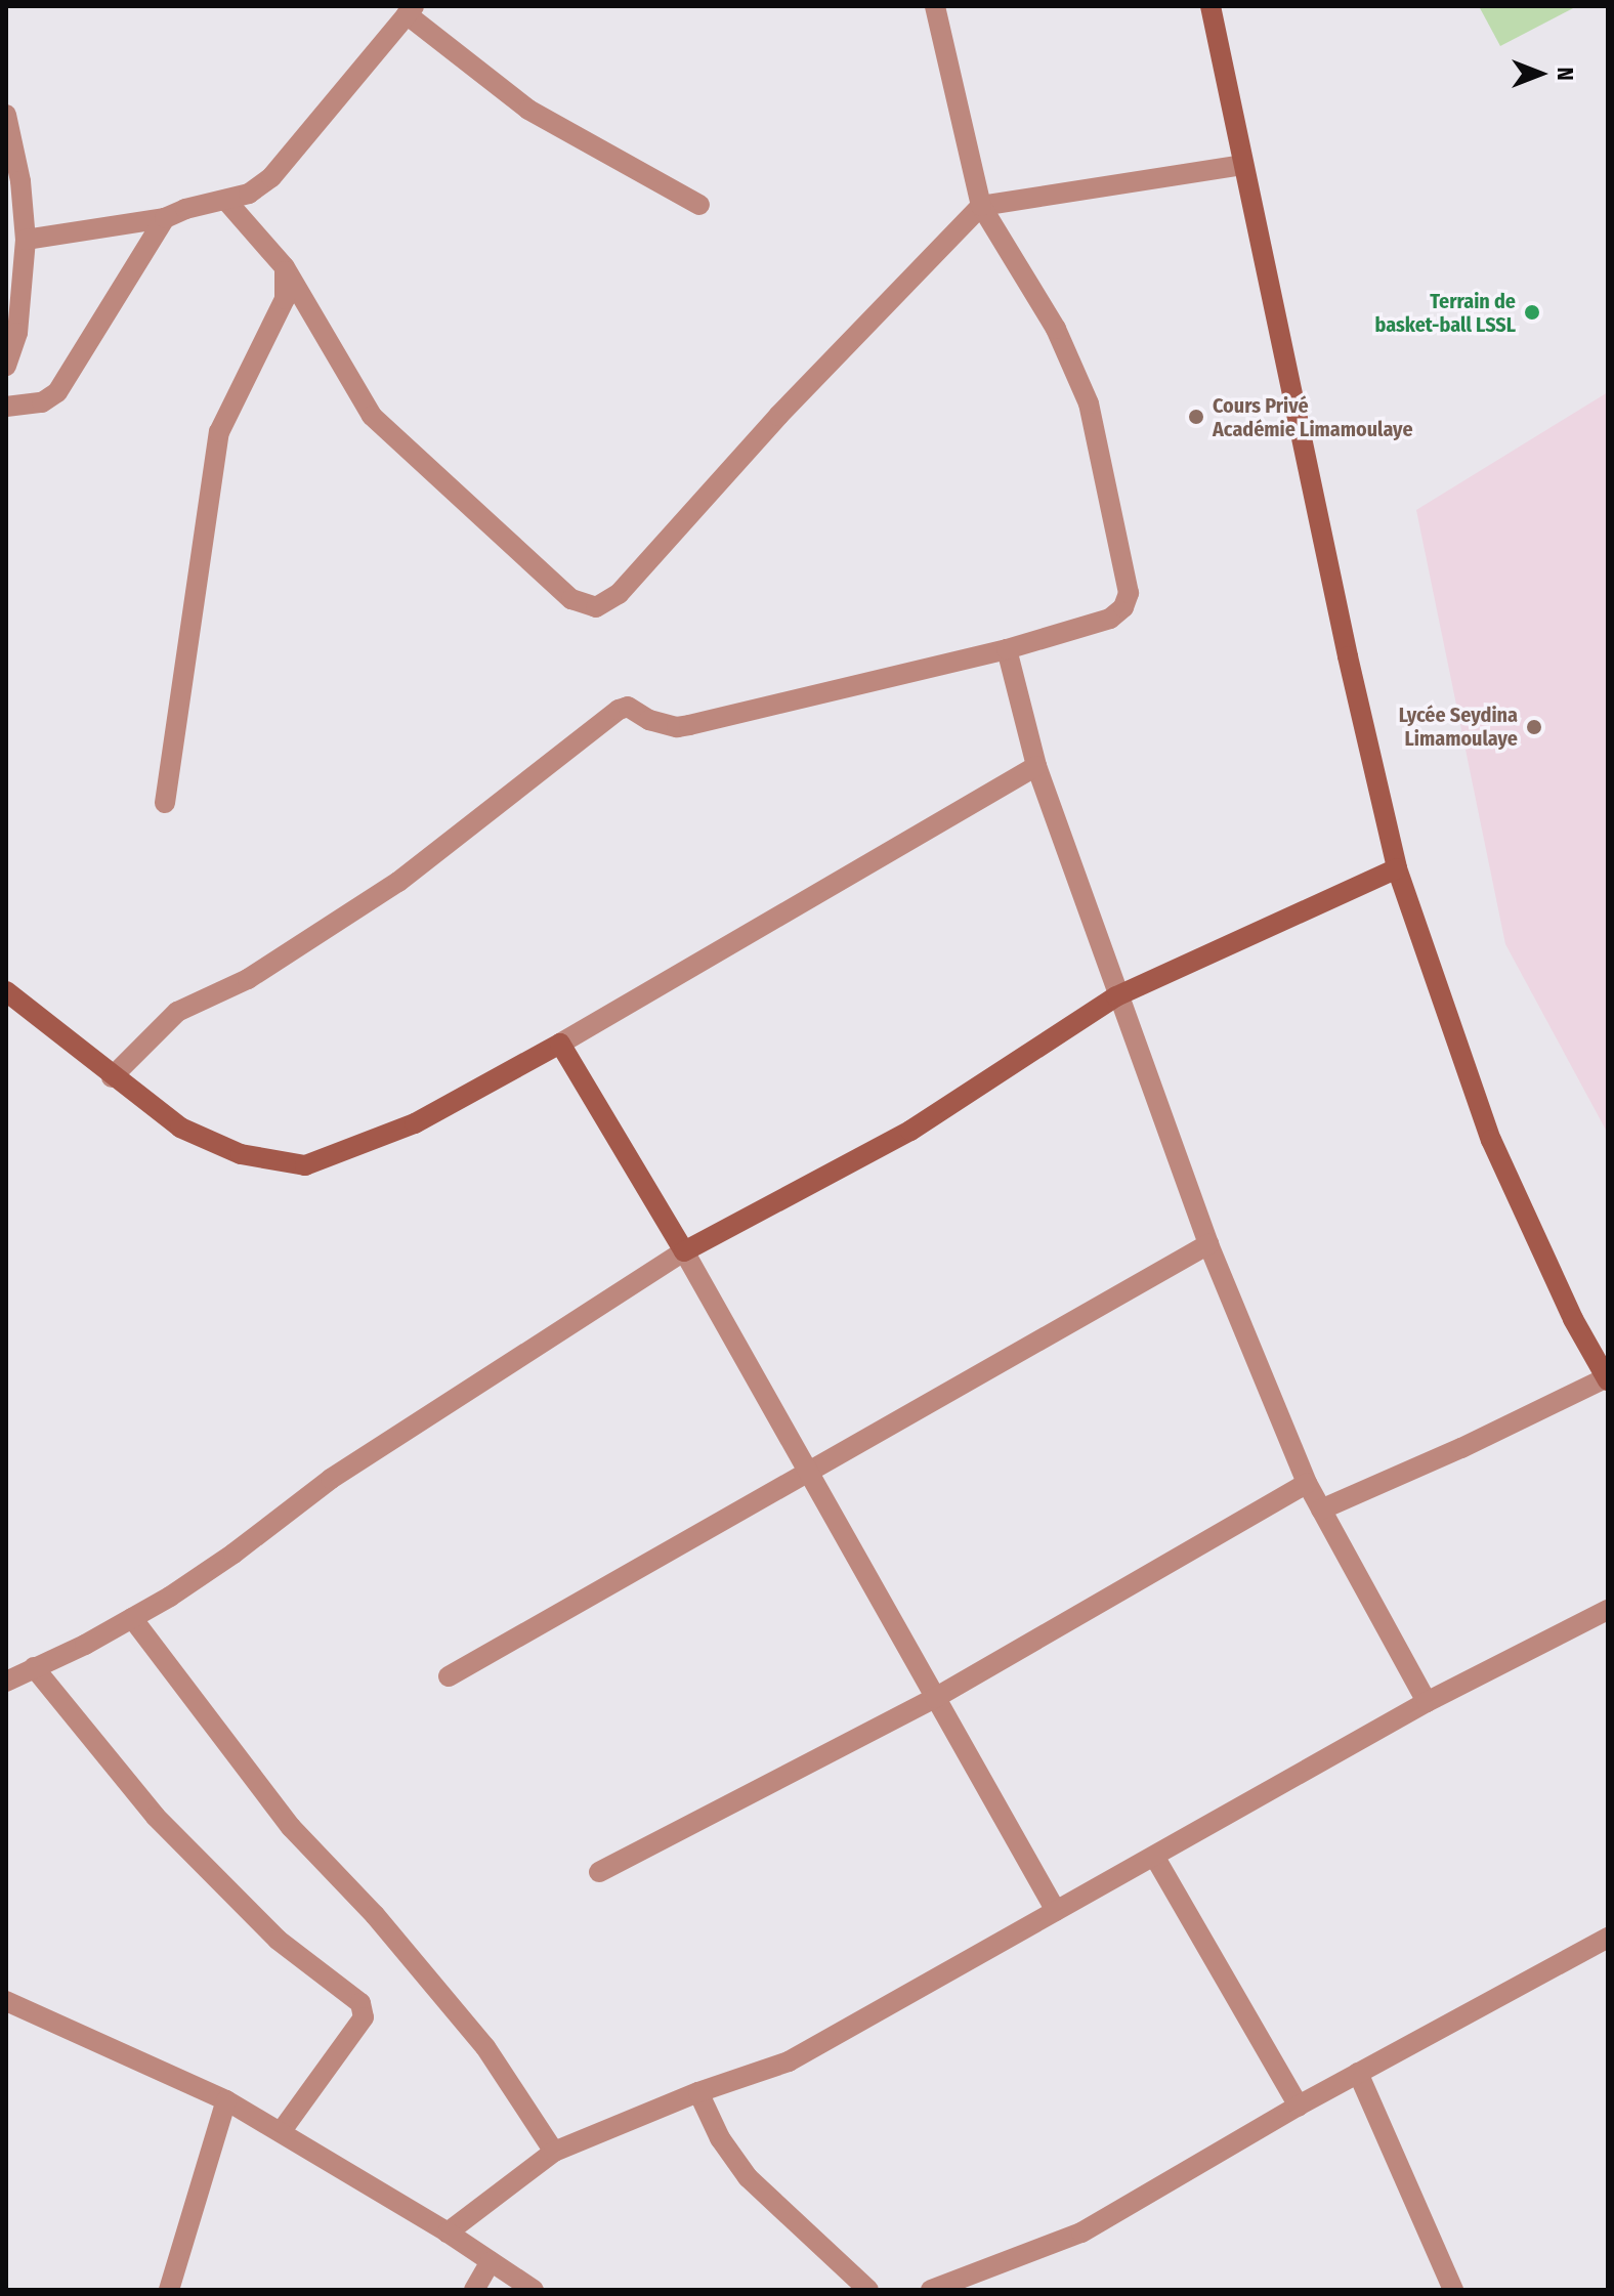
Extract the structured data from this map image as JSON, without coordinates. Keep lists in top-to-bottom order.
{
  "places": ["Terrain de basket-ball LSSL", "Cours Privé Académie Limamoulaye", "Lycée Seydina Limamoulaye"],
  "north": "right"
}
